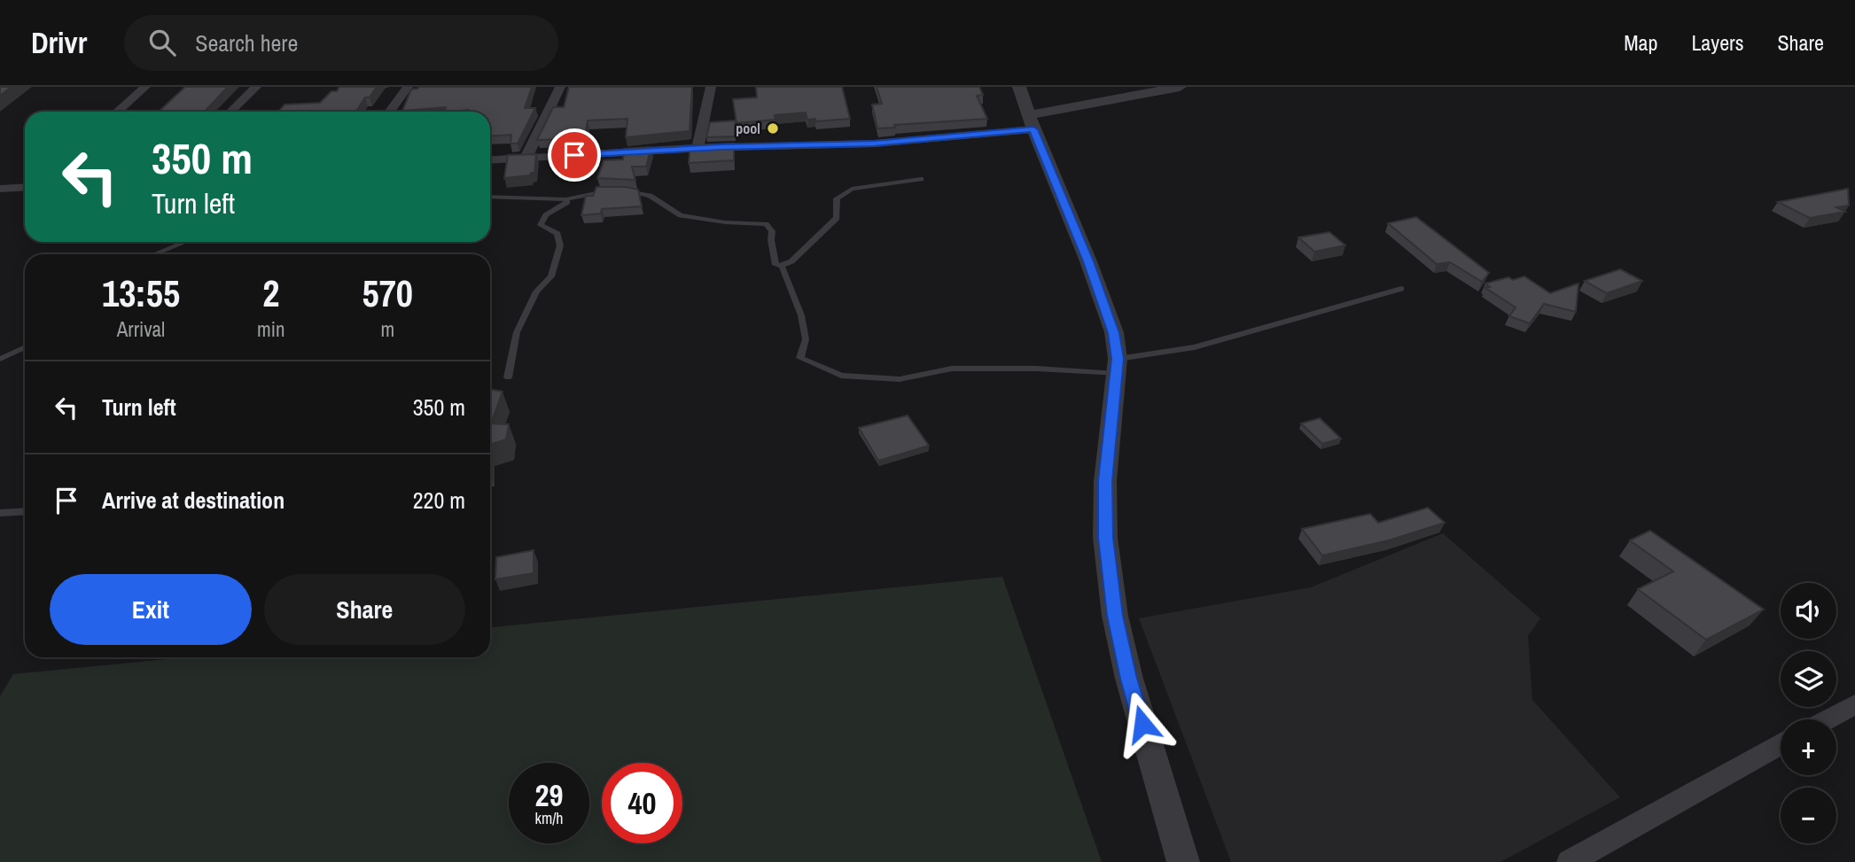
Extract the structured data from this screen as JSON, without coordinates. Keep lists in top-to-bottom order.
{
  "places": ["pool"],
  "page": {
    "header": "Drivr",
    "search": "Search here",
    "nav": ["Map", "Layers", "Share"],
    "turn": ["350 m", "Turn left"],
    "eta": [
      "13:55",
      "Arrival",
      "2",
      "min",
      "570",
      "m"
    ],
    "list": [
      {
        "name": "Turn left",
        "value": "350 m"
      },
      {
        "name": "Arrive at destination",
        "value": "220 m"
      }
    ],
    "buttons": ["Exit", "Share"],
    "map_buttons": ["+", "−"],
    "speed": "29 km/h",
    "limit": "40"
  }
}
